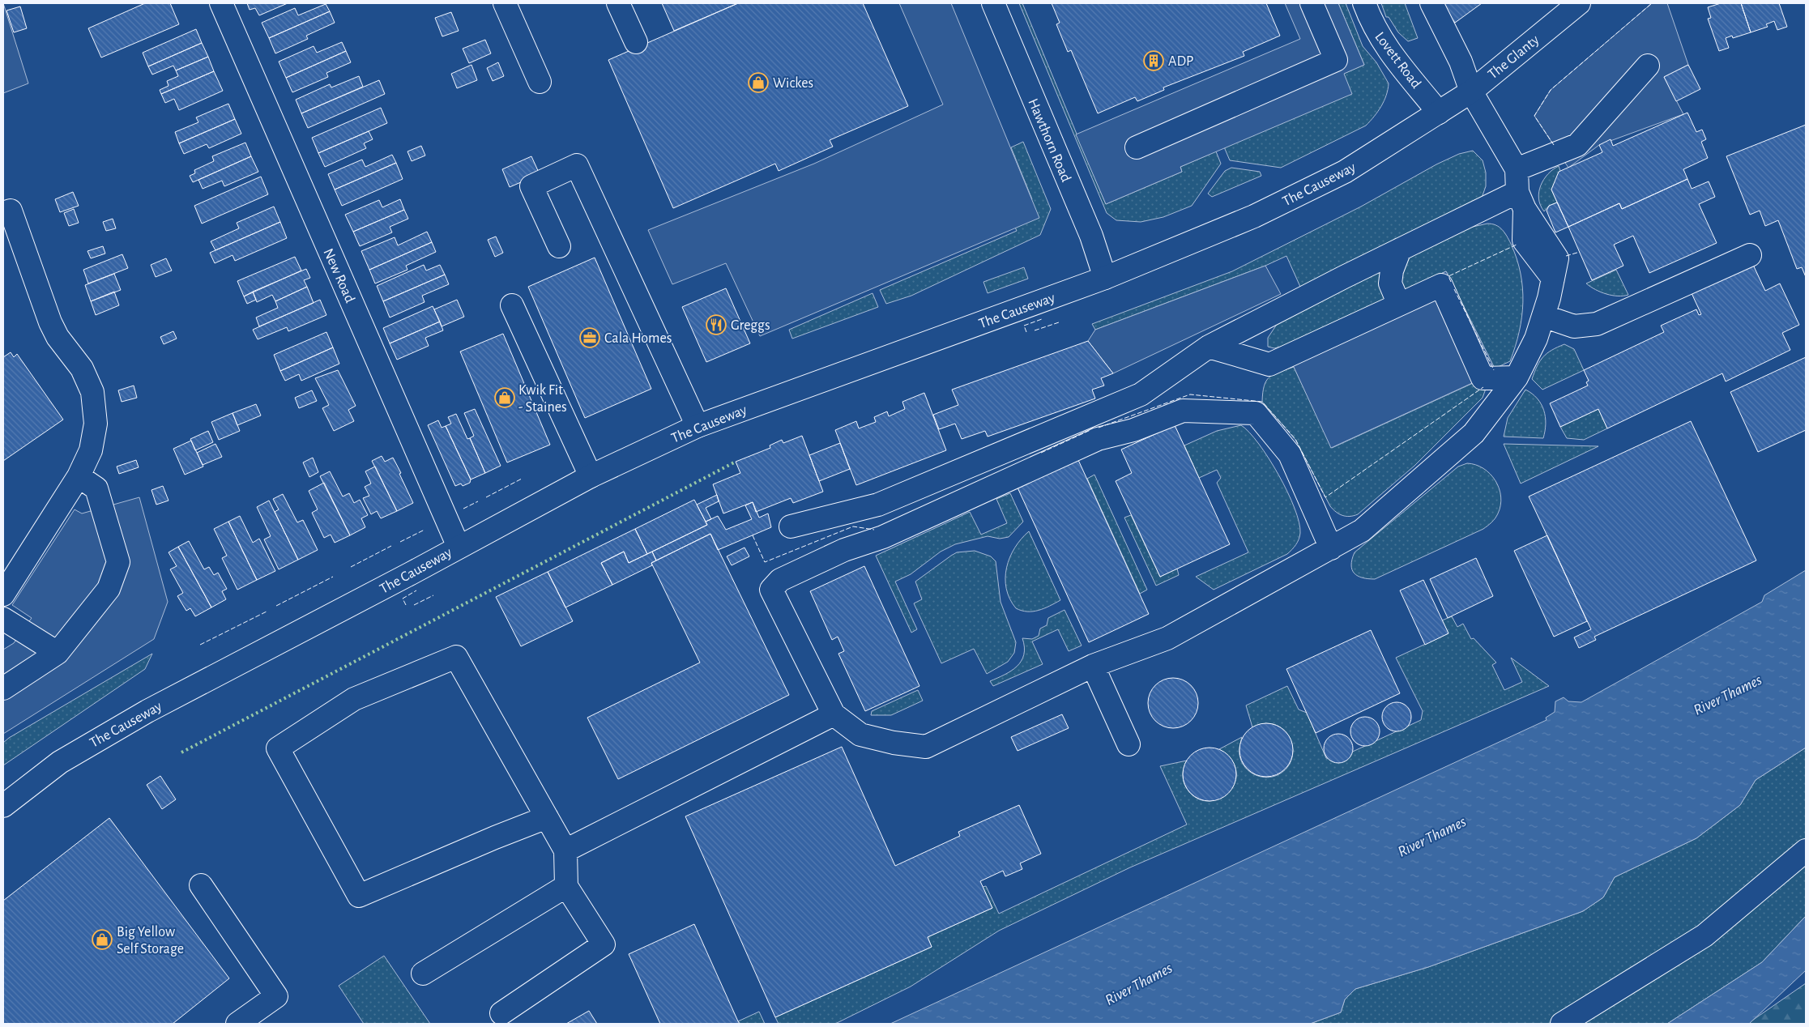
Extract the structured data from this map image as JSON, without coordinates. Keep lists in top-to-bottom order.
{
  "streets": {
    "main road": [
      "The Glanty",
      "Lovett Road",
      "Hawthorn Road",
      "The Causeway",
      "New Road"
    ]
  },
  "crossings": [
    ["The Glanty", "Lovett Road"],
    ["The Glanty", "The Causeway"],
    ["Lovett Road", "The Causeway"],
    ["Hawthorn Road", "The Causeway"],
    ["The Causeway", "New Road"]
  ],
  "water": ["River Thames"],
  "places": {
    "building": ["ADP"],
    "shop": ["Wickes", "Kwik Fit - Staines", "Big Yellow Self Storage"],
    "restaurant": ["Greggs"],
    "office": ["Cala Homes"]
  }
}
